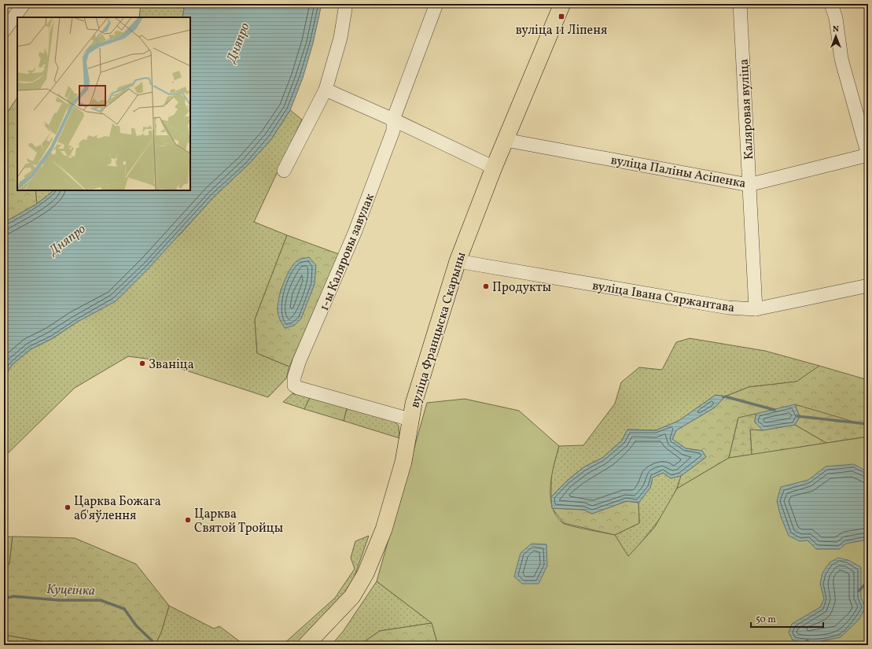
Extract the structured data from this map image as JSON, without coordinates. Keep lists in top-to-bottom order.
{
  "streets": {
    "main road": ["вуліца Францыска Скарыны"],
    "street": [
      "Каляровая вуліца",
      "вуліца Паліны Асіпенка",
      "1-ы Каляровы завулак",
      "вуліца Івана Сяржантава"
    ]
  },
  "crossings": [
    ["Каляровая вуліца", "вуліца Паліны Асіпенка"],
    ["Каляровая вуліца", "вуліца Івана Сяржантава"],
    ["вуліца Паліны Асіпенка", "вуліца Францыска Скарыны"],
    ["1-ы Каляровы завулак", "вуліца Францыска Скарыны"],
    ["вуліца Івана Сяржантава", "вуліца Францыска Скарыны"]
  ],
  "water": ["Дняпро", "Куцеінка"],
  "places": {
    "transit": ["вуліца 11 Ліпеня"],
    "other": [
      "Продукты",
      "Званіца",
      "Царква Божага аб'яўлення",
      "Царква Святой Тройцы"
    ]
  },
  "scale_bar": "50 m",
  "north": "top"
}
